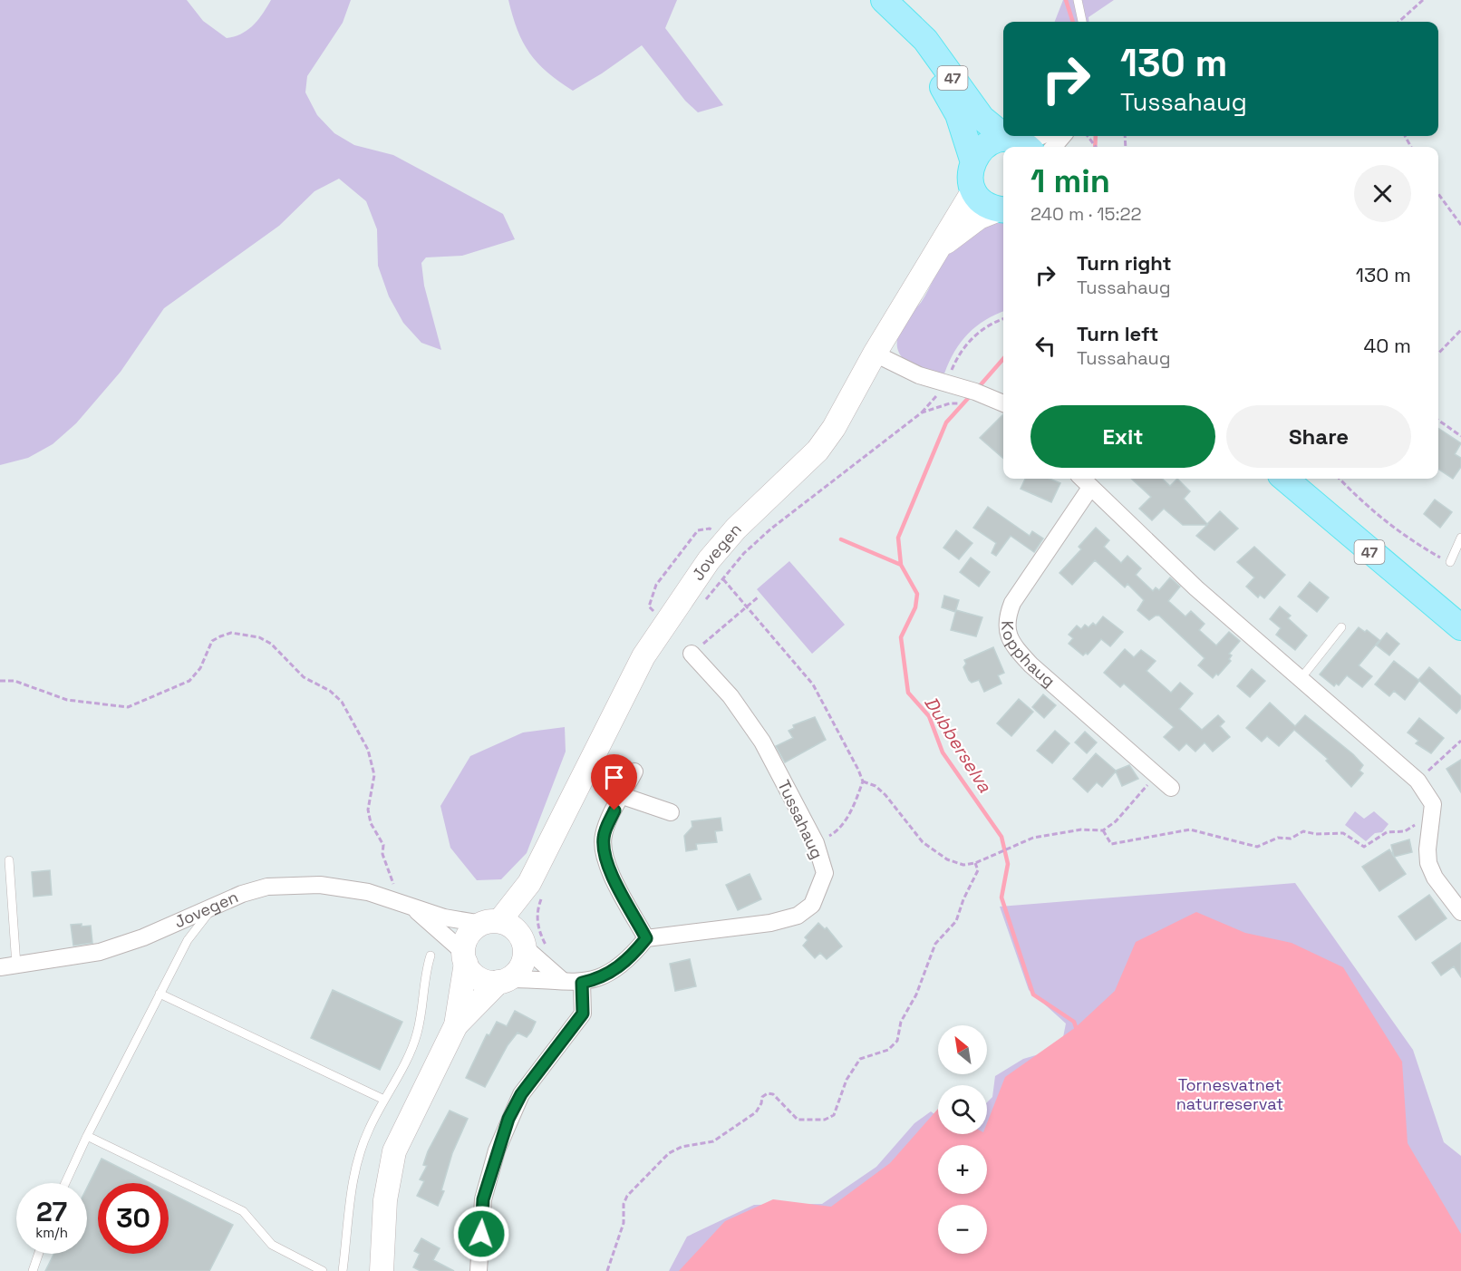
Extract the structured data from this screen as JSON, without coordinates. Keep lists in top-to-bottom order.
{
  "streets": {
    "main road": ["47"],
    "street": ["Jovegen", "Kopphaug", "Tussahaug"]
  },
  "crossings": [
    ["47", "Jovegen"]
  ],
  "water": ["Dubberselva"],
  "parks": ["Tornesvatnet naturreservat"],
  "north": "top left",
  "page": {
    "turn": ["130 m", "Tussahaug"],
    "heading": ["1 min", "240 m · 15:22"],
    "list": [
      {
        "name": "Turn right",
        "note": "Tussahaug",
        "value": "130 m"
      },
      {
        "name": "Turn left",
        "note": "Tussahaug",
        "value": "40 m"
      }
    ],
    "buttons": ["Exit", "Share"],
    "map_buttons": ["+", "−"],
    "speed": "27 km/h",
    "limit": "30"
  }
}
